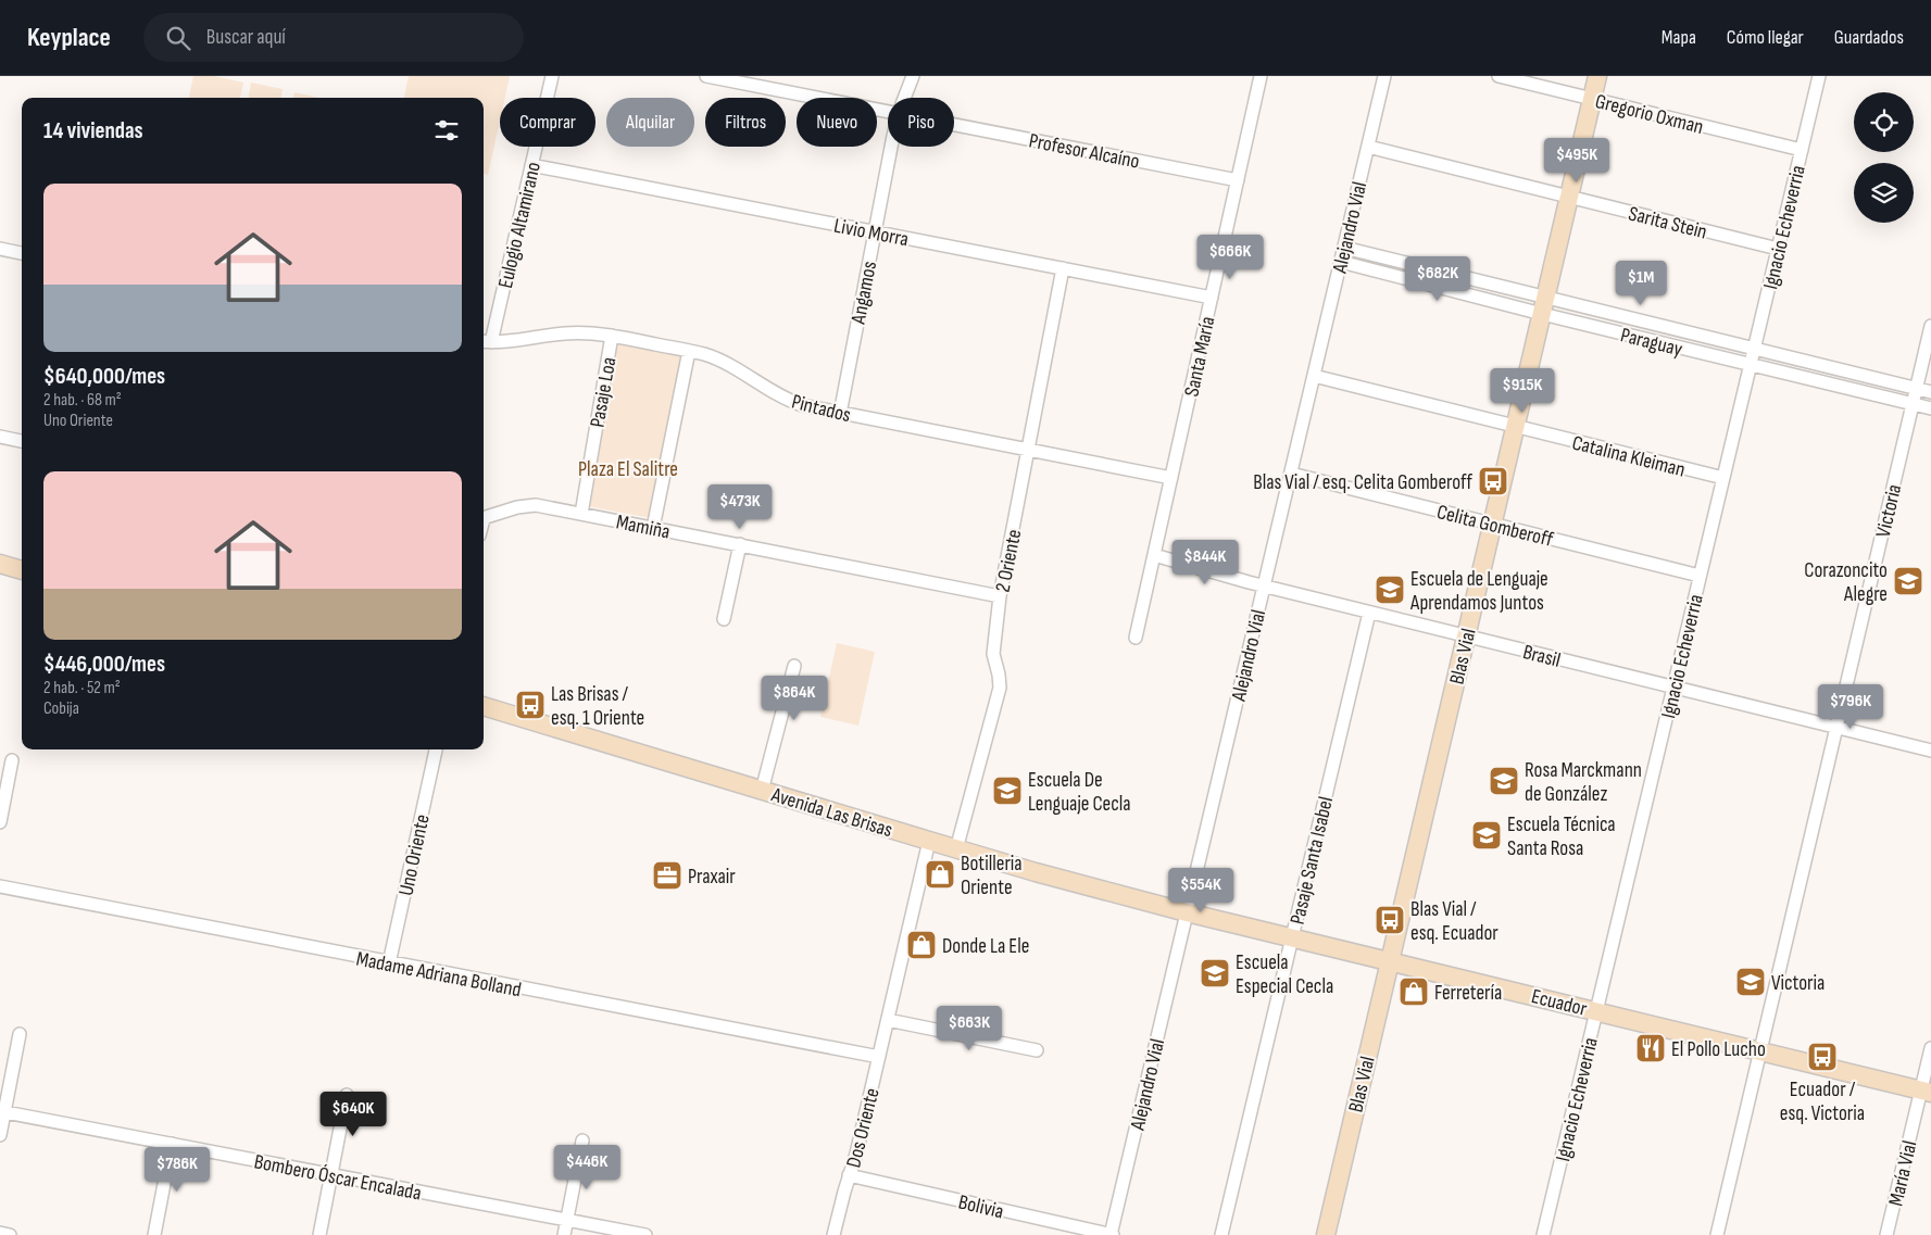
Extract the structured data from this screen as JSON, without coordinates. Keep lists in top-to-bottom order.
{
  "streets": {
    "street": [
      "Gregorio Oxman",
      "Profesor Alcaíno",
      "Sarita Stein",
      "Eulogio Altamirano",
      "Alejandro Vial",
      "Ignacio Echeverria",
      "Livio Morra",
      "Angamos",
      "Paraguay",
      "Santa María",
      "Pasaje Loa",
      "Pintados",
      "Catalina Kleiman",
      "Victoria",
      "Celita Gomberoff",
      "Mamiña",
      "2 Oriente",
      "Brasil",
      "Blas Vial",
      "Avenida Las Brisas",
      "Uno Oriente",
      "Pasaje Santa Isabel",
      "Madame Adriana Bolland",
      "Ecuador",
      "Dos Oriente",
      "María Vial",
      "Bombero Óscar Encalada",
      "Bolivia"
    ]
  },
  "crossings": [
    ["Gregorio Oxman", "Ignacio Echeverria"],
    ["Gregorio Oxman", "Blas Vial"],
    ["Profesor Alcaíno", "Santa María"],
    ["Sarita Stein", "Alejandro Vial"],
    ["Sarita Stein", "Ignacio Echeverria"],
    ["Sarita Stein", "Blas Vial"],
    ["Eulogio Altamirano", "Livio Morra"],
    ["Eulogio Altamirano", "Pintados"],
    ["Alejandro Vial", "Paraguay"],
    ["Alejandro Vial", "Catalina Kleiman"],
    ["Alejandro Vial", "Celita Gomberoff"],
    ["Alejandro Vial", "Brasil"],
    ["Alejandro Vial", "Avenida Las Brisas"],
    ["Alejandro Vial", "Ecuador"],
    ["Alejandro Vial", "Bolivia"],
    ["Ignacio Echeverria", "Paraguay"],
    ["Ignacio Echeverria", "Catalina Kleiman"],
    ["Ignacio Echeverria", "Celita Gomberoff"],
    ["Ignacio Echeverria", "Brasil"],
    ["Ignacio Echeverria", "Ecuador"],
    ["Livio Morra", "Angamos"],
    ["Livio Morra", "Santa María"],
    ["Livio Morra", "2 Oriente"],
    ["Angamos", "Pintados"],
    ["Paraguay", "Victoria"],
    ["Paraguay", "Blas Vial"],
    ["Santa María", "Pintados"],
    ["Santa María", "Brasil"],
    ["Pasaje Loa", "Pintados"],
    ["Pasaje Loa", "Mamiña"],
    ["Pintados", "2 Oriente"],
    ["Catalina Kleiman", "Blas Vial"],
    ["Victoria", "Brasil"],
    ["Victoria", "Ecuador"],
    ["Celita Gomberoff", "Blas Vial"],
    ["Mamiña", "2 Oriente"],
    ["2 Oriente", "Avenida Las Brisas"],
    ["Brasil", "Blas Vial"],
    ["Brasil", "Pasaje Santa Isabel"],
    ["Blas Vial", "Ecuador"],
    ["Avenida Las Brisas", "Ecuador"],
    ["Avenida Las Brisas", "Dos Oriente"],
    ["Uno Oriente", "Madame Adriana Bolland"],
    ["Pasaje Santa Isabel", "Ecuador"],
    ["Madame Adriana Bolland", "Dos Oriente"],
    ["Ecuador", "María Vial"],
    ["Dos Oriente", "Bolivia"]
  ],
  "parks": ["Plaza El Salitre"],
  "places": {
    "bus stop": [
      "Blas Vial / esq. Celita Gomberoff",
      "Las Brisas / esq. 1 Oriente",
      "Blas Vial / esq. Ecuador",
      "Ecuador / esq. Victoria"
    ],
    "school or university": [
      "Corazoncito Alegre",
      "Escuela de Lenguaje Aprendamos Juntos",
      "Rosa Marckmann de González",
      "Escuela De Lenguaje Cecla",
      "Escuela Técnica Santa Rosa",
      "Escuela Especial Cecla",
      "Victoria"
    ],
    "shop": ["Botilleria Oriente", "Donde La Ele", "Ferretería"],
    "office": ["Praxair"],
    "restaurant": ["El Pollo Lucho"]
  },
  "page": {
    "header": "Keyplace",
    "search": "Buscar aquí",
    "nav": ["Mapa", "Cómo llegar", "Guardados"],
    "chip": [
      "Comprar",
      "Alquilar",
      "Filtros",
      "Nuevo",
      "Piso"
    ],
    "heading": "14 viviendas",
    "price": [
      "$495K",
      "$666K",
      "$682K",
      "$1M",
      "$915K",
      "$473K",
      "$844K",
      "$864K",
      "$796K",
      "$554K",
      "$663K",
      "$640K",
      "$446K",
      "$786K"
    ],
    "list": [
      {
        "name": "$640,000/mes",
        "note": "2 hab. · 68 m² · Uno Oriente"
      },
      {
        "name": "$446,000/mes",
        "note": "2 hab. · 52 m² · Cobija"
      }
    ]
  }
}
